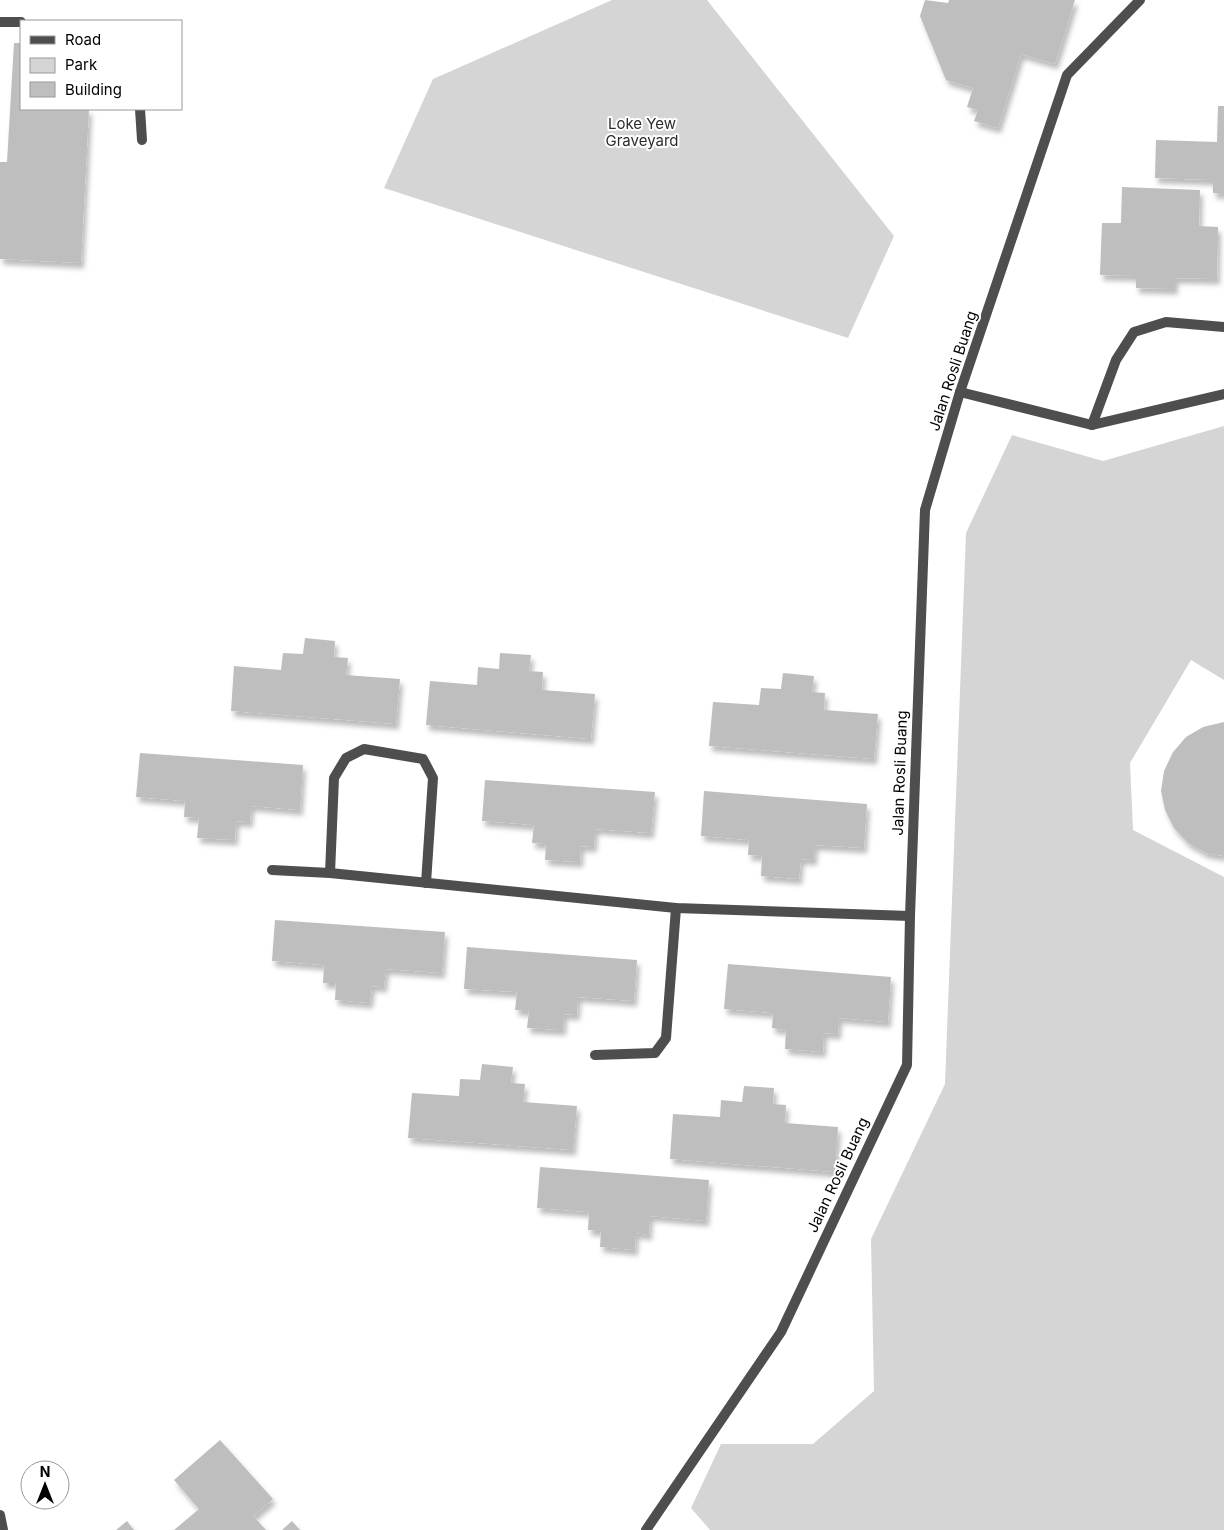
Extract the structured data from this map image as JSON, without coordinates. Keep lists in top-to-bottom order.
{
  "streets": {
    "street": ["Jalan Rosli Buang"]
  },
  "parks": ["Loke Yew Graveyard"],
  "legend": ["Road", "Park", "Building"],
  "north": "top"
}
